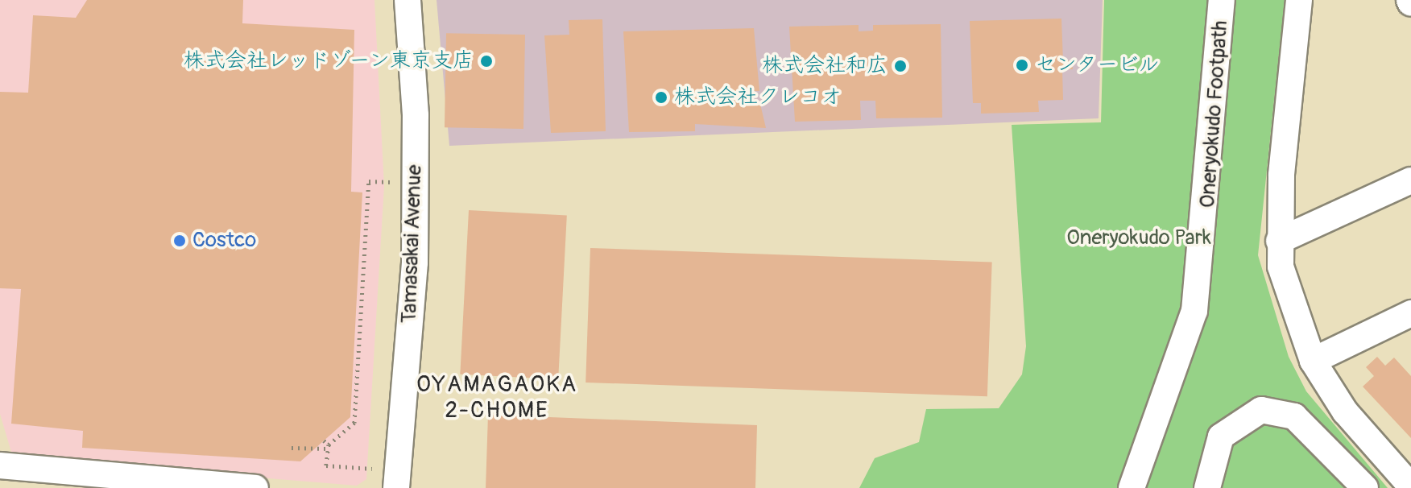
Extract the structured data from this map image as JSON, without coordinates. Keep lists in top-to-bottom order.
{
  "streets": {
    "street": ["Oneryokudo Footpath", "Tamasakai Avenue"]
  },
  "districts": ["OYAMAGAOKA 2-CHOME"],
  "parks": ["Oneryokudo Park"],
  "places": [
    "株式会社レッドゾーン東京支店",
    "センタービル",
    "株式会社和広",
    "株式会社クレコオ",
    "Costco"
  ]
}
